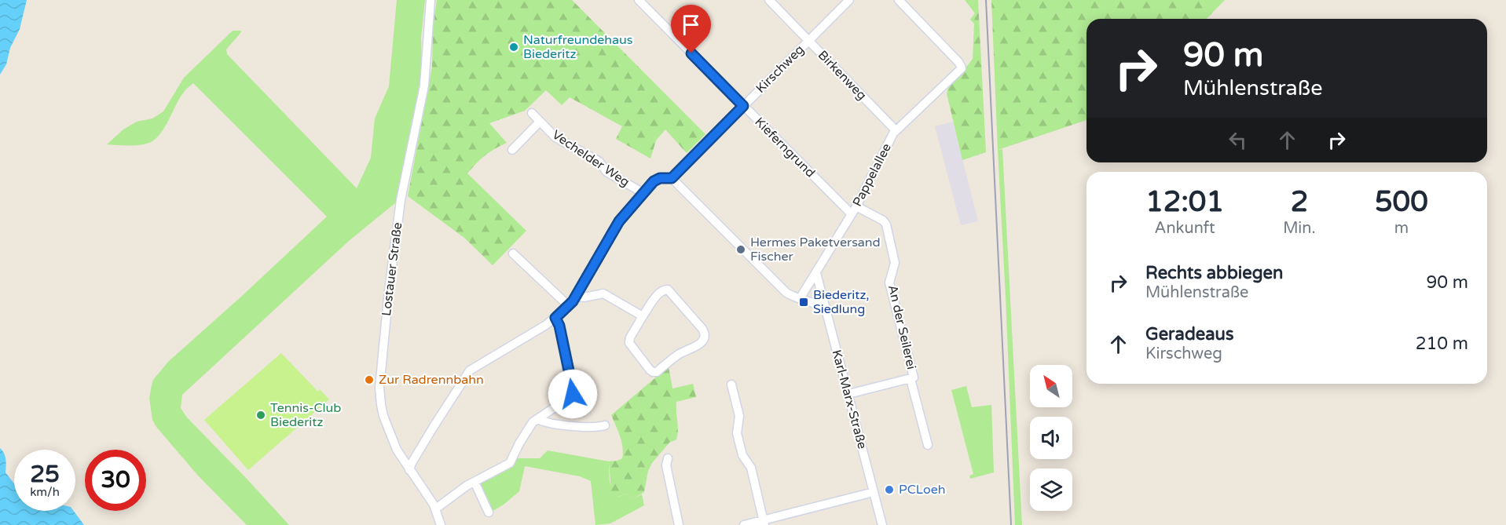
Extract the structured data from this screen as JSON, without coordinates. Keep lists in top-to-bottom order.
{
  "streets": {
    "street": [
      "Kirschweg",
      "Birkenweg",
      "Kieferngrund",
      "Vechelder Weg",
      "Pappelallee",
      "Lostauer Straße",
      "An der Seilerei",
      "Karl-Marx-Straße"
    ]
  },
  "crossings": [
    ["Kirschweg", "Birkenweg"],
    ["Kirschweg", "Kieferngrund"],
    ["Birkenweg", "Pappelallee"],
    ["Kieferngrund", "Pappelallee"],
    ["Pappelallee", "An der Seilerei"],
    ["Pappelallee", "Karl-Marx-Straße"],
    ["An der Seilerei", "Karl-Marx-Straße"]
  ],
  "places": {
    "other": [
      "Naturfreundehaus Biederitz",
      "Hermes Paketversand Fischer",
      "Zur Radrennbahn",
      "Tennis-Club Biederitz",
      "PCLoeh"
    ],
    "transit": ["Biederitz, Siedlung"]
  },
  "north": "top left",
  "page": {
    "turn": ["90 m", "Mühlenstraße"],
    "eta": [
      "12:01",
      "Ankunft",
      "2",
      "Min.",
      "500",
      "m"
    ],
    "list": [
      {
        "name": "Rechts abbiegen",
        "note": "Mühlenstraße",
        "value": "90 m"
      },
      {
        "name": "Geradeaus",
        "note": "Kirschweg",
        "value": "210 m"
      }
    ],
    "speed": "25 km/h",
    "limit": "30"
  }
}
